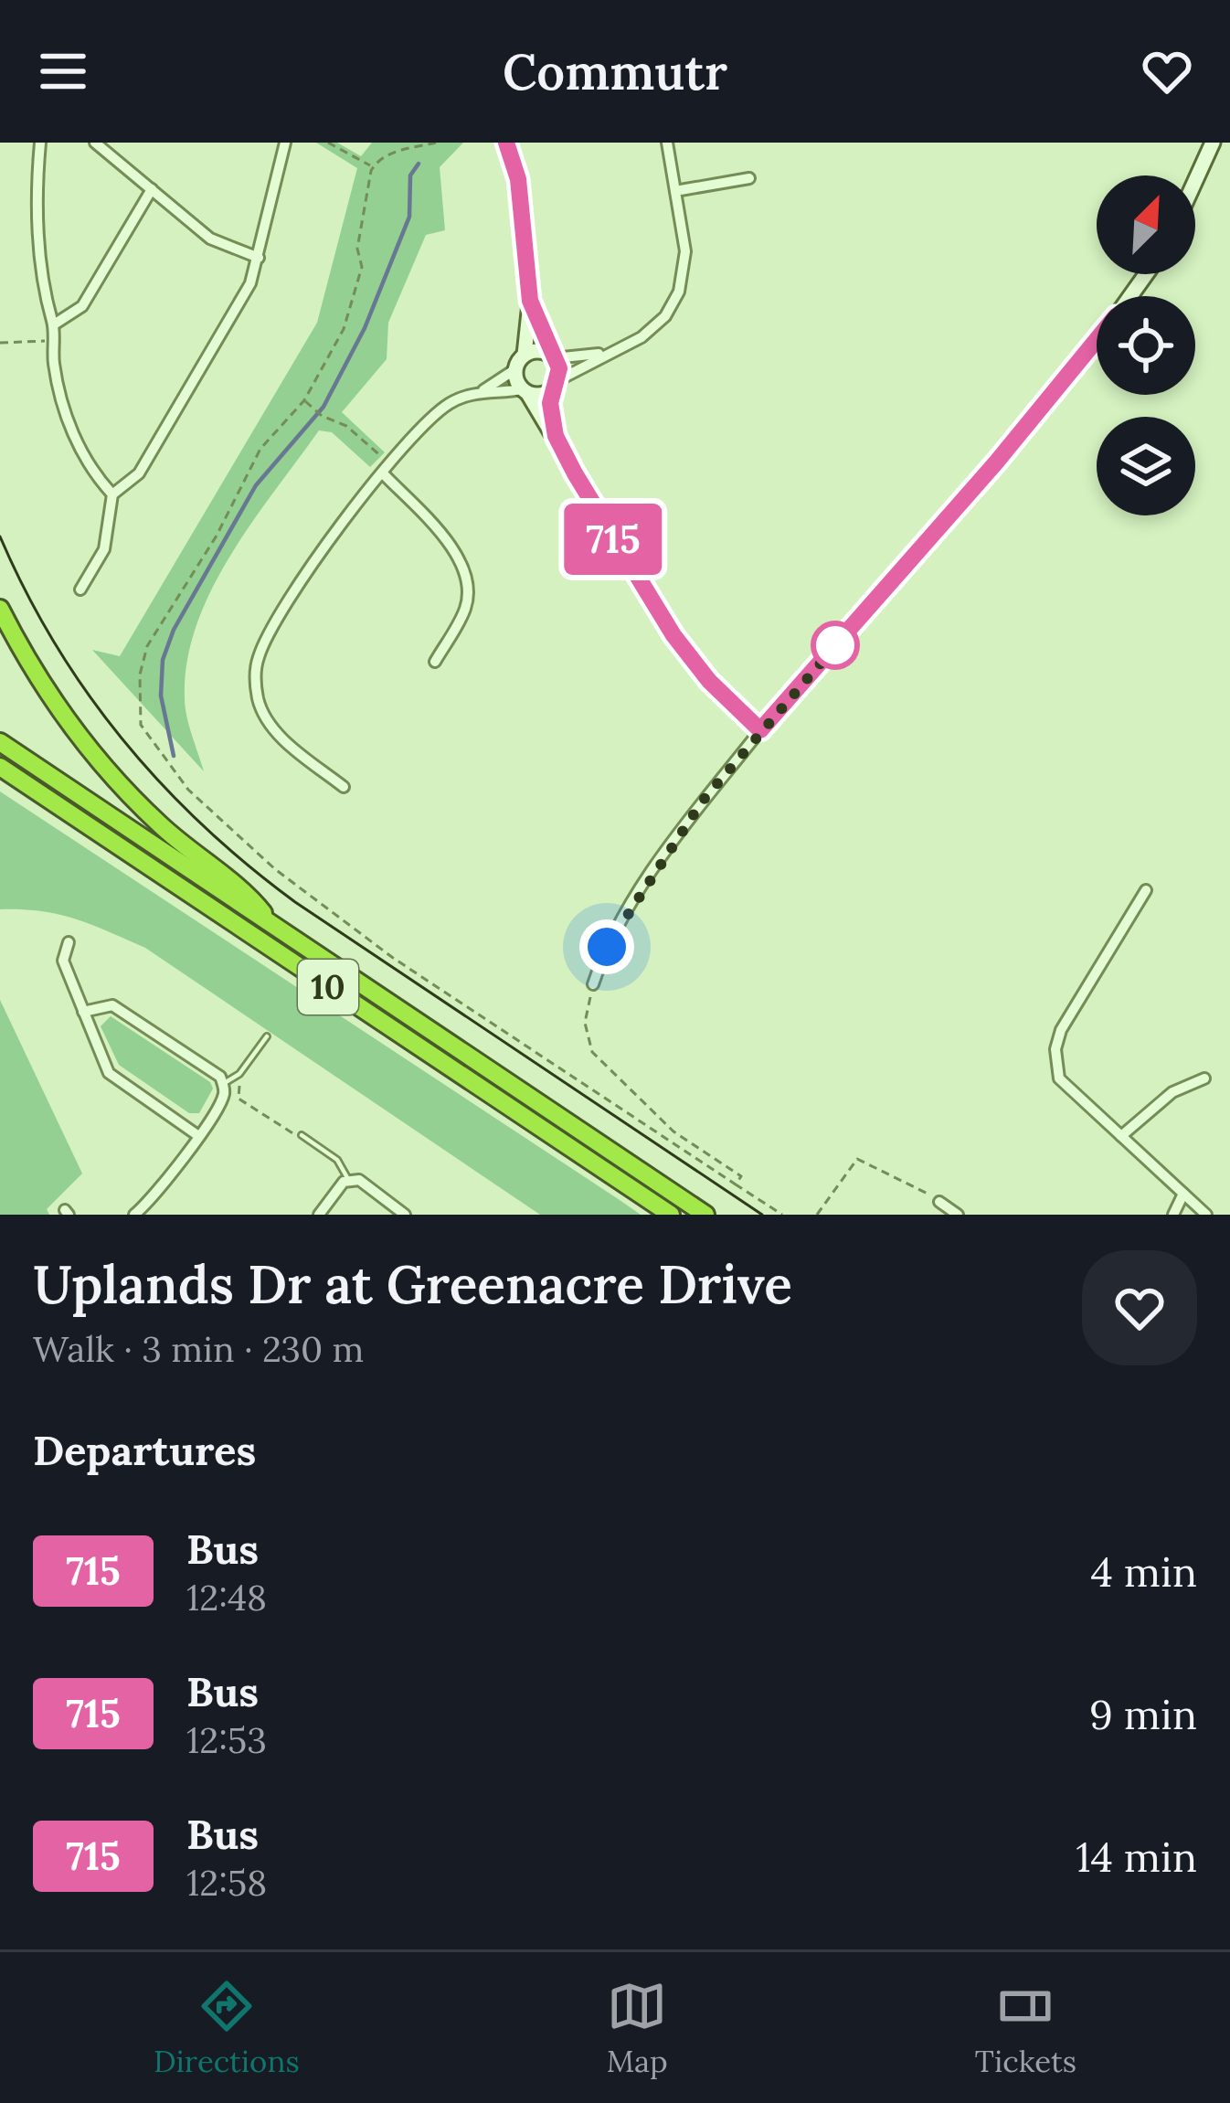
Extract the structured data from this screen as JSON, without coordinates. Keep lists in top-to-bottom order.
{
  "streets": {
    "highway": ["10"]
  },
  "lines": ["bus line 715"],
  "north": "top right",
  "page": {
    "header": "Commutr",
    "on_map": "715",
    "heading": [
      ["Uplands Dr at Greenacre Drive", "Walk · 3 min · 230 m"],
      "Departures"
    ],
    "list": [
      {
        "mark": "715",
        "name": "Bus",
        "note": "12:48",
        "value": "4 min"
      },
      {
        "mark": "715",
        "name": "Bus",
        "note": "12:53",
        "value": "9 min"
      },
      {
        "mark": "715",
        "name": "Bus",
        "note": "12:58",
        "value": "14 min"
      }
    ],
    "tabs": ["Directions", "Map", "Tickets"]
  }
}
